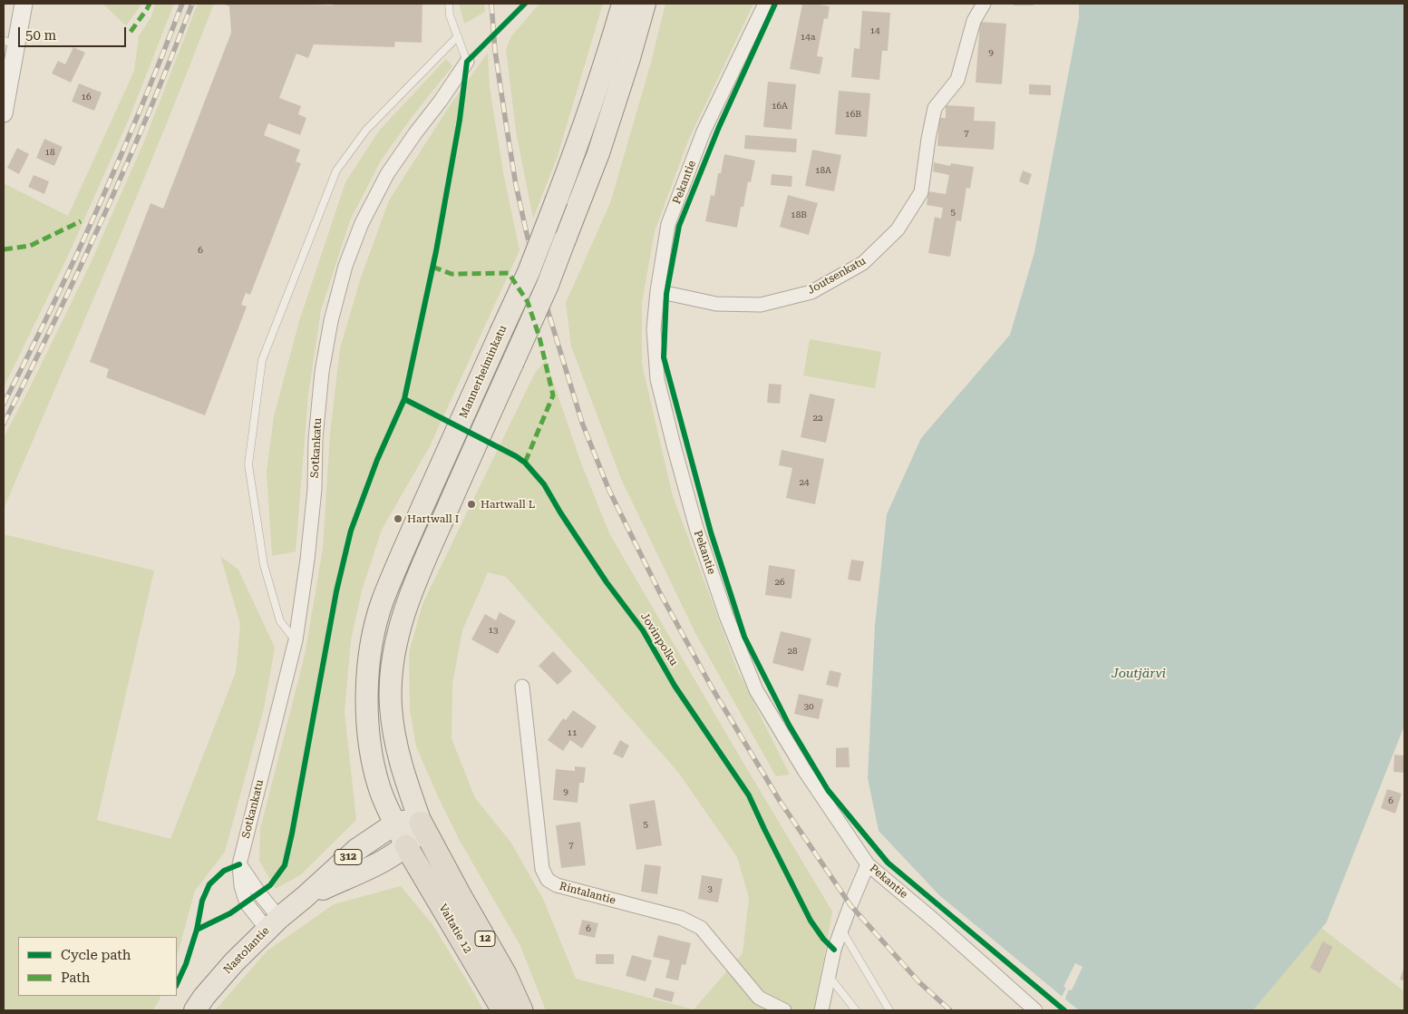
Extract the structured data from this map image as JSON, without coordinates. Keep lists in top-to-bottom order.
{
  "streets": {
    "highway": ["Valtatie 12", "12"],
    "main road": ["Mannerheiminkatu", "312", "Nastolantie"],
    "street": [
      "Pekantie",
      "Joutsenkatu",
      "Sotkankatu",
      "Rintalantie"
    ],
    "cycle path": ["Jovinpolku"]
  },
  "crossings": [
    ["Pekantie", "Joutsenkatu"],
    ["Mannerheiminkatu", "Valtatie 12"],
    ["Mannerheiminkatu", "Nastolantie"],
    ["Sotkankatu", "Nastolantie"],
    ["Valtatie 12", "Nastolantie"]
  ],
  "water": ["Joutjärvi"],
  "places": ["Hartwall L", "Hartwall I"],
  "house_numbers": [
    "14",
    "14a",
    "9",
    "16",
    "16A",
    "16B",
    "7",
    "18",
    "18A",
    "5",
    "18B",
    "6",
    "22",
    "24",
    "26",
    "13",
    "28",
    "30",
    "11",
    "9",
    "6",
    "5",
    "7",
    "3",
    "6"
  ],
  "legend": ["Cycle path", "Path"],
  "scale_bar": "50 m"
}
